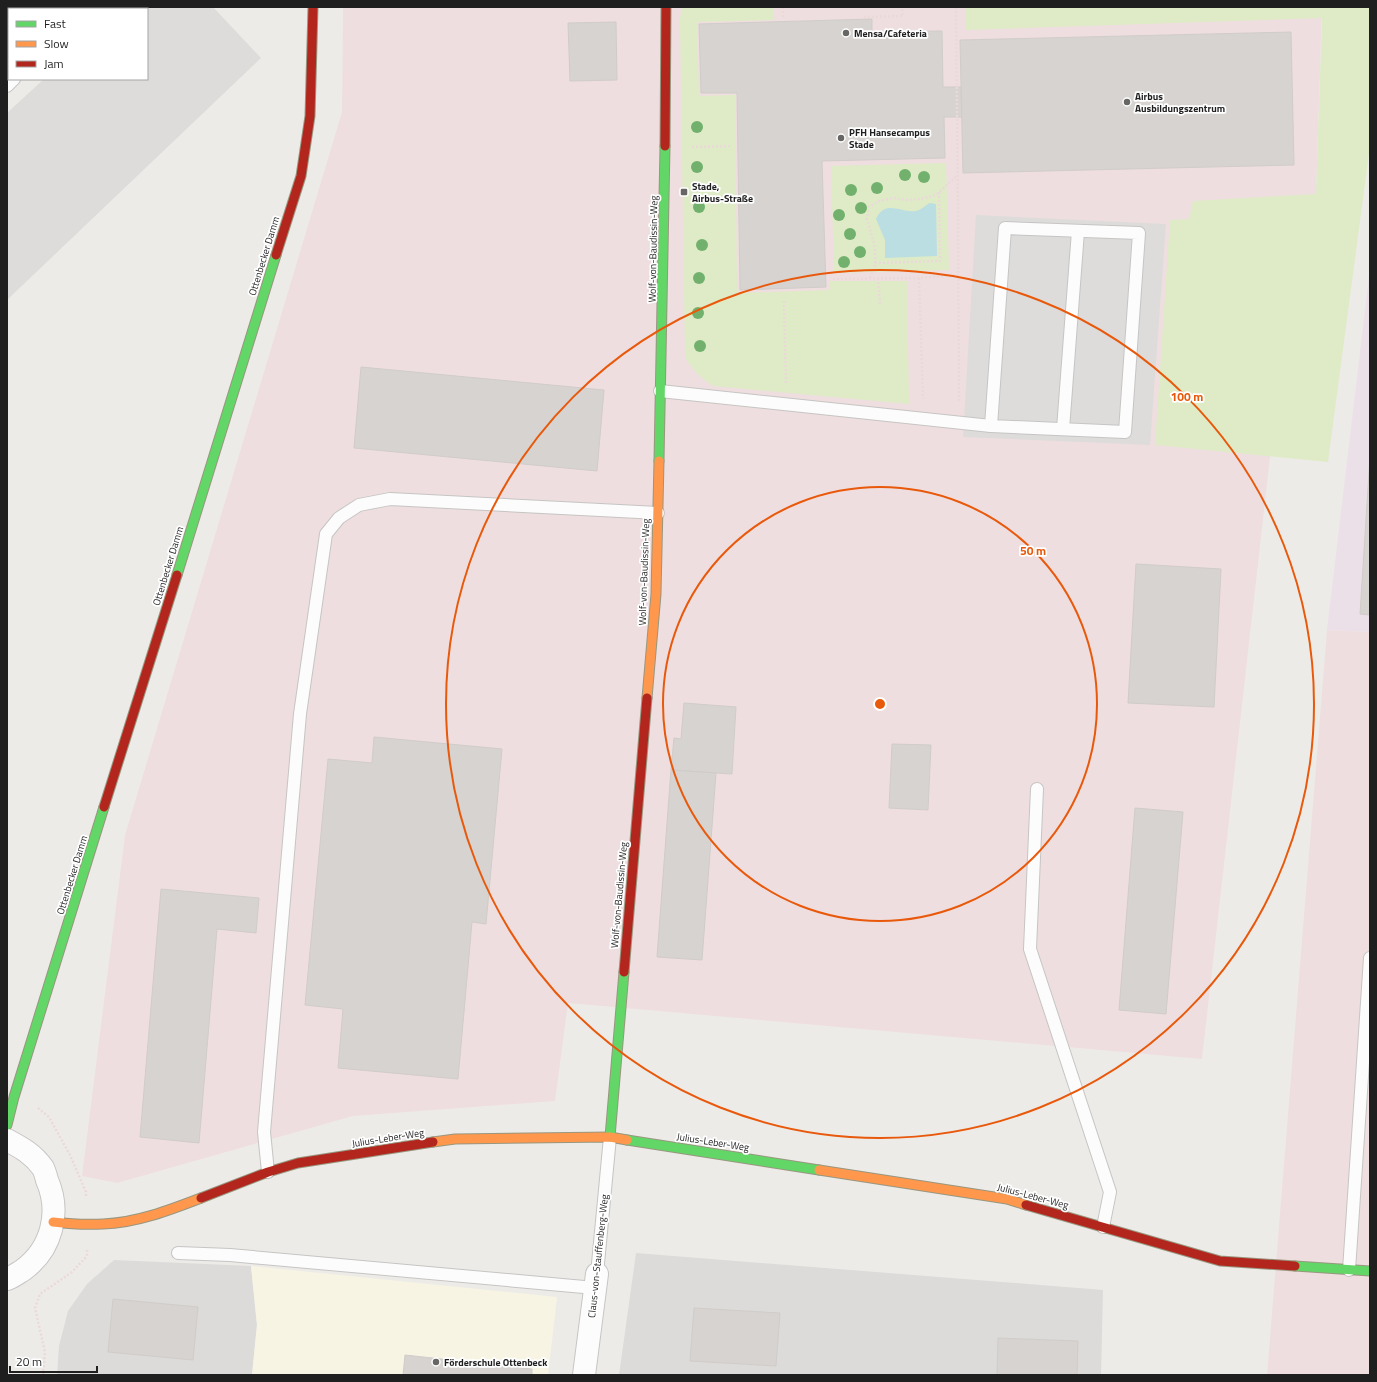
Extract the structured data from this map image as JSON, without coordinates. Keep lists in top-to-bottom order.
{
  "streets": {
    "street": [
      "Wolf-von-Baudissin-Weg",
      "Ottenbecker Damm",
      "Julius-Leber-Weg",
      "Claus-von-Stauffenberg-Weg"
    ]
  },
  "crossings": [
    ["Wolf-von-Baudissin-Weg", "Julius-Leber-Weg"],
    ["Wolf-von-Baudissin-Weg", "Claus-von-Stauffenberg-Weg"],
    ["Julius-Leber-Weg", "Claus-von-Stauffenberg-Weg"]
  ],
  "places": {
    "other": [
      "Mensa/Cafeteria",
      "Airbus Ausbildungszentrum",
      "PFH Hansecampus Stade",
      "Förderschule Ottenbeck"
    ],
    "transit": ["Stade, Airbus-Straße"]
  },
  "legend": ["Fast", "Slow", "Jam"],
  "scale_bar": "20 m",
  "rings": ["100 m", "50 m"]
}
